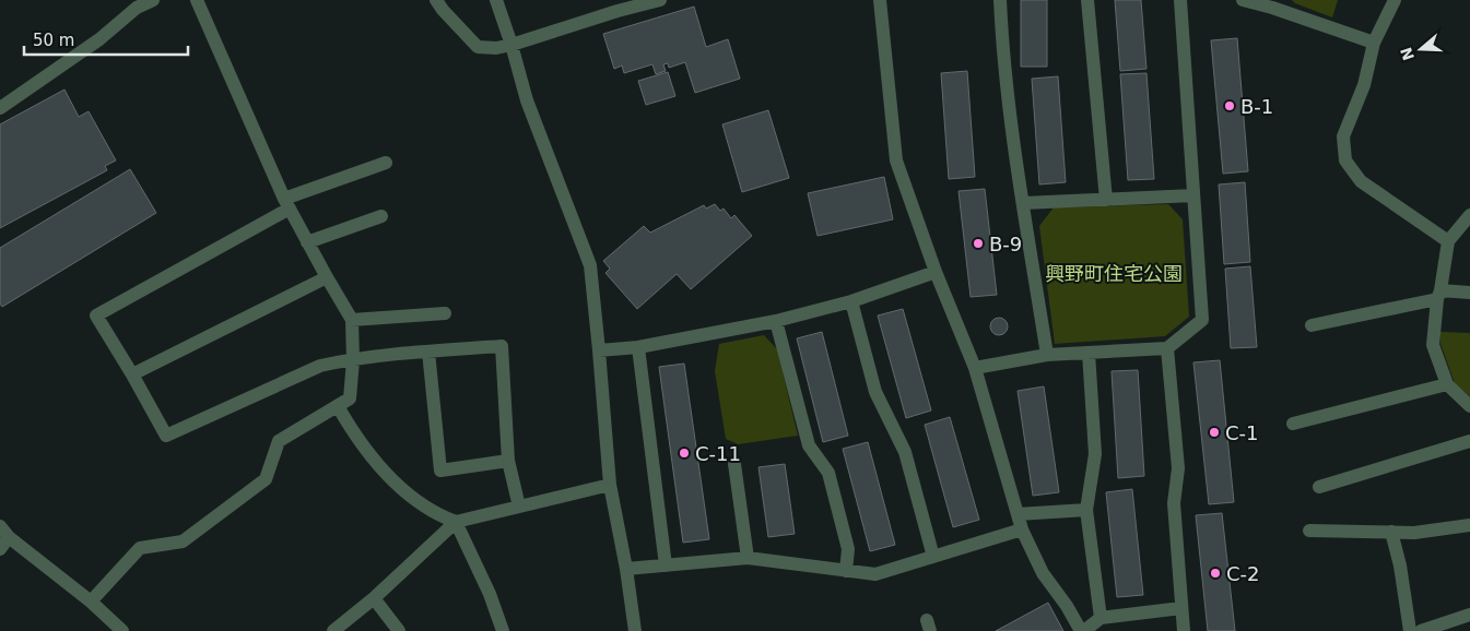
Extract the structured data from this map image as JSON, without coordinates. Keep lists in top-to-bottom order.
{
  "parks": ["興野町住宅公園"],
  "places": [
    "B-1",
    "B-9",
    "C-1",
    "C-11",
    "C-2"
  ],
  "scale_bar": "50 m",
  "north": "left"
}
